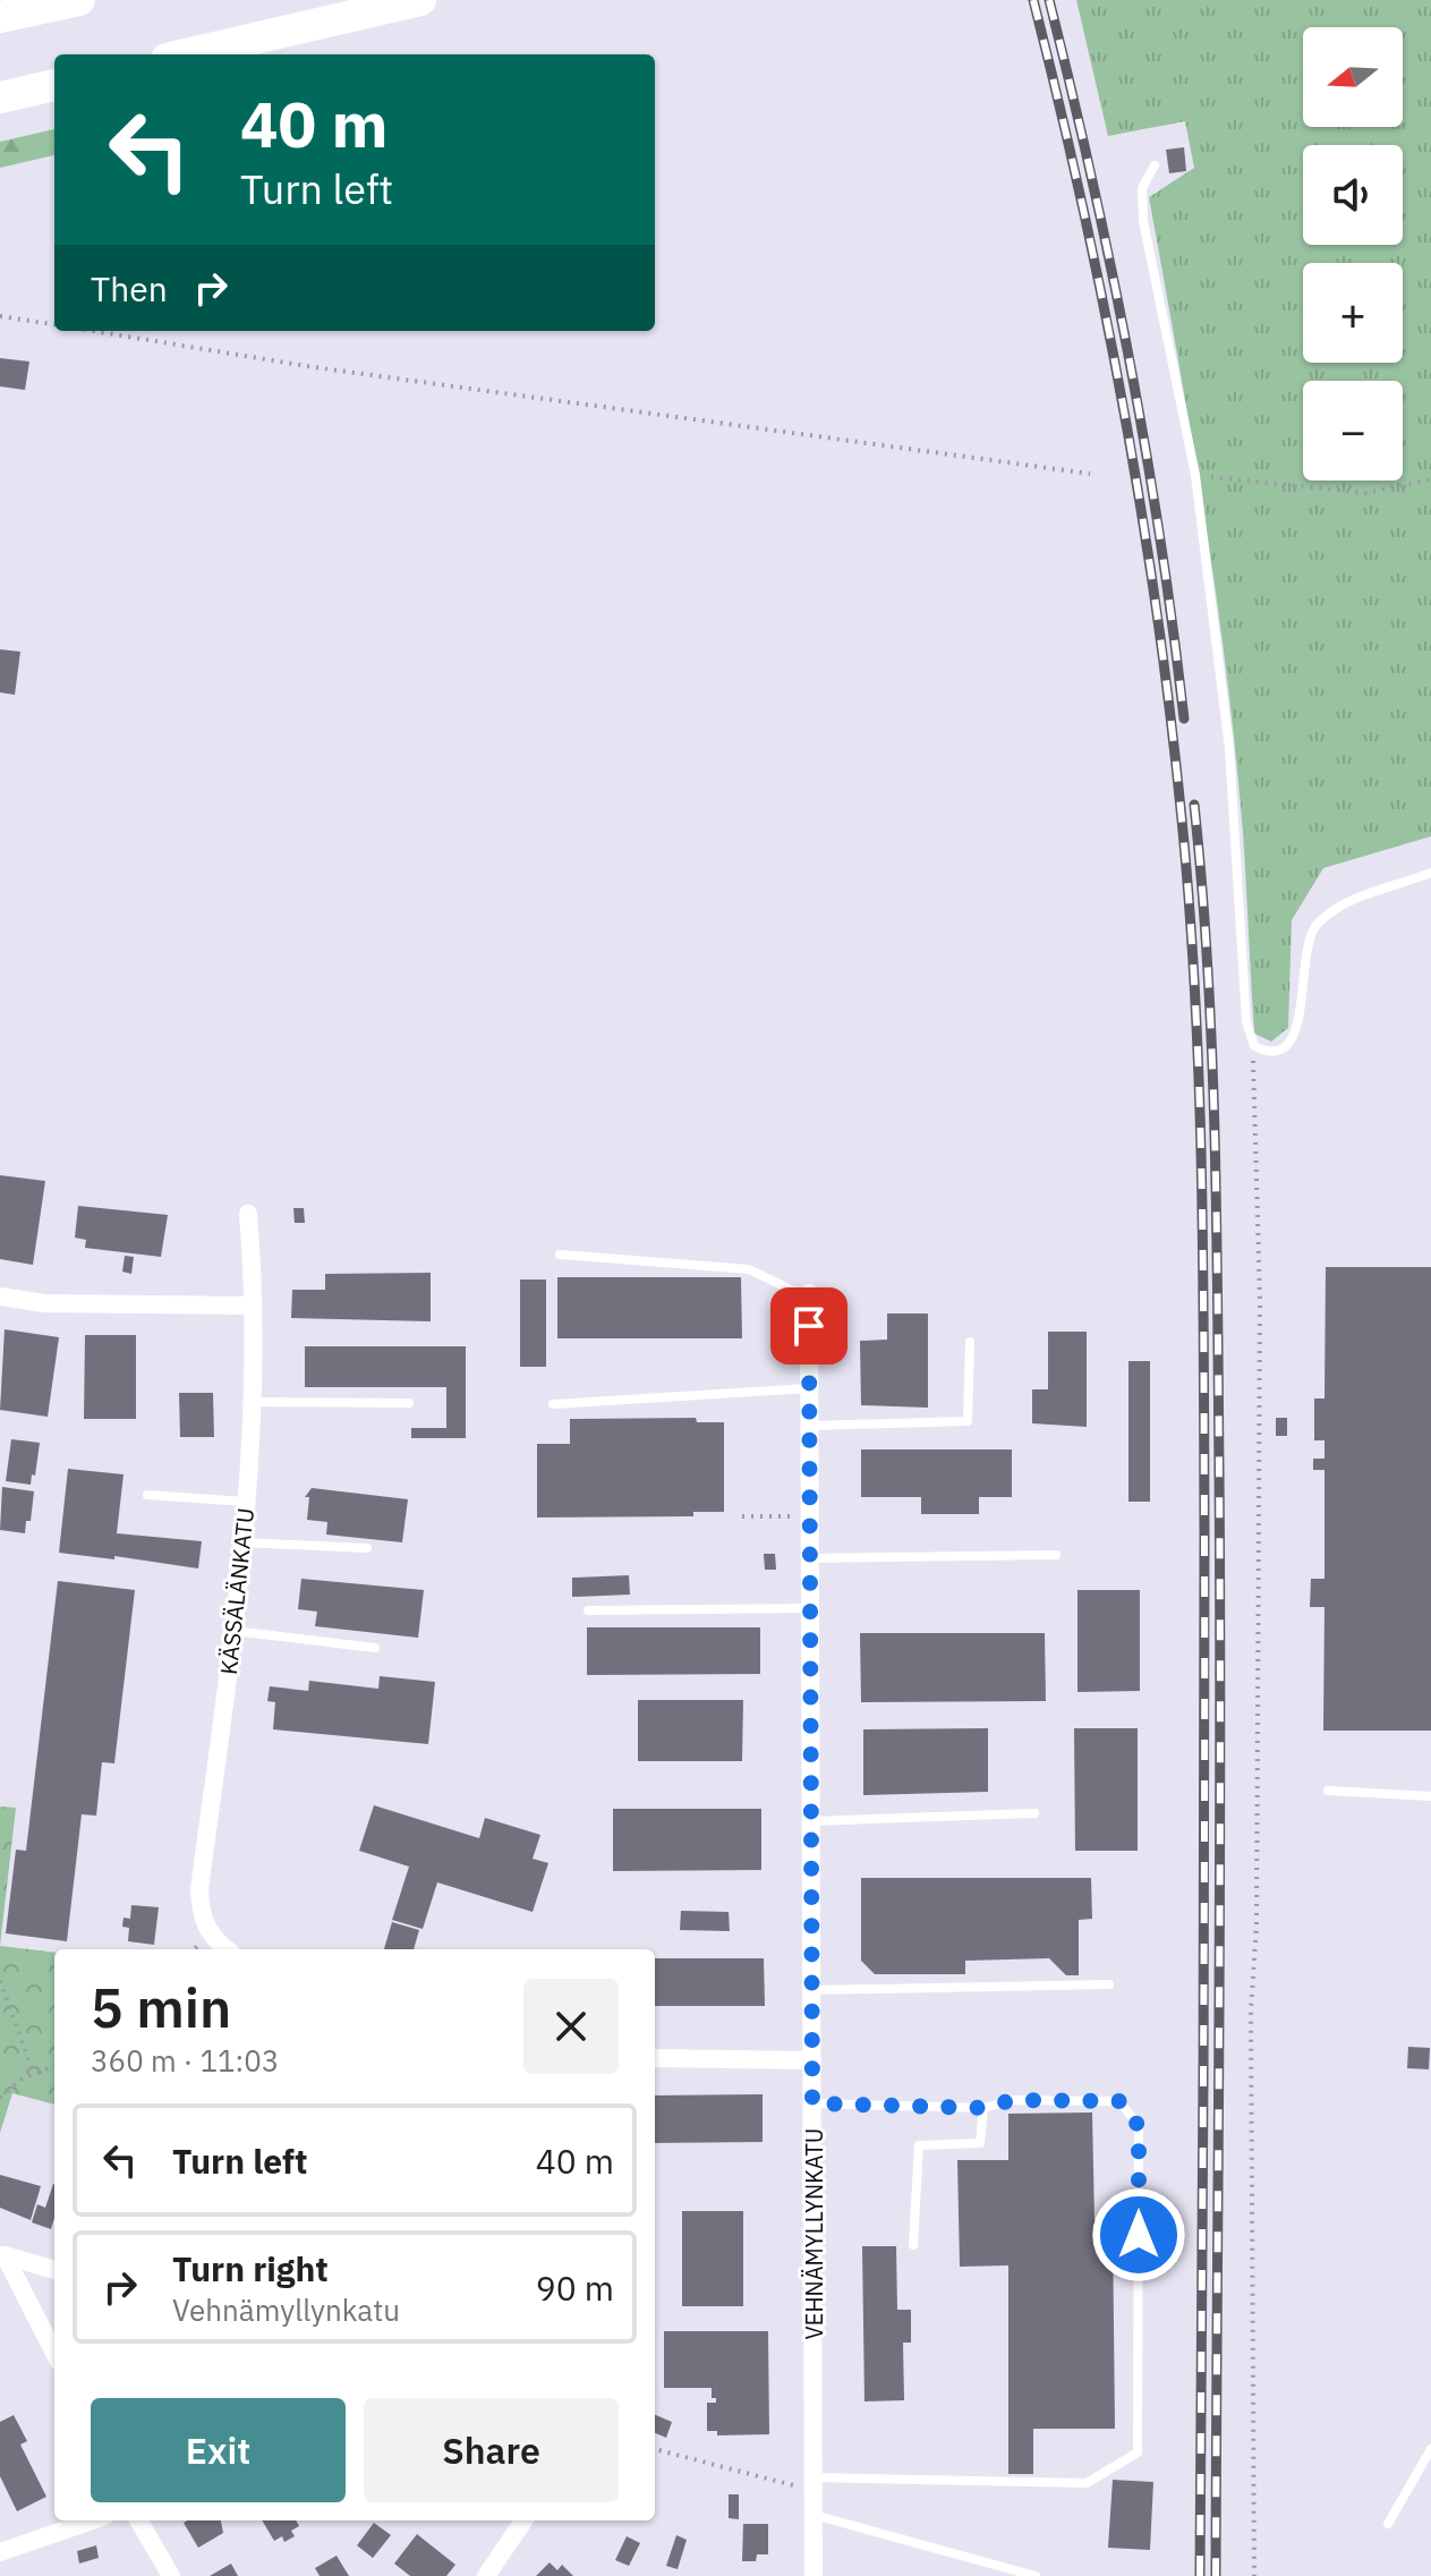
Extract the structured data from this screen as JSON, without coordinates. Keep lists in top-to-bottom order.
{
  "streets": {
    "street": ["KÄSSÄLÄNKATU", "VEHNÄMYLLYNKATU"]
  },
  "north": "left",
  "page": {
    "map_buttons": ["+", "−"],
    "turn": ["40 m", "Turn left"],
    "then": "Then",
    "heading": ["5 min", "360 m · 11:03"],
    "list": [
      {
        "name": "Turn left",
        "value": "40 m"
      },
      {
        "name": "Turn right",
        "note": "Vehnämyllynkatu",
        "value": "90 m"
      }
    ],
    "buttons": ["Exit", "Share"]
  }
}
